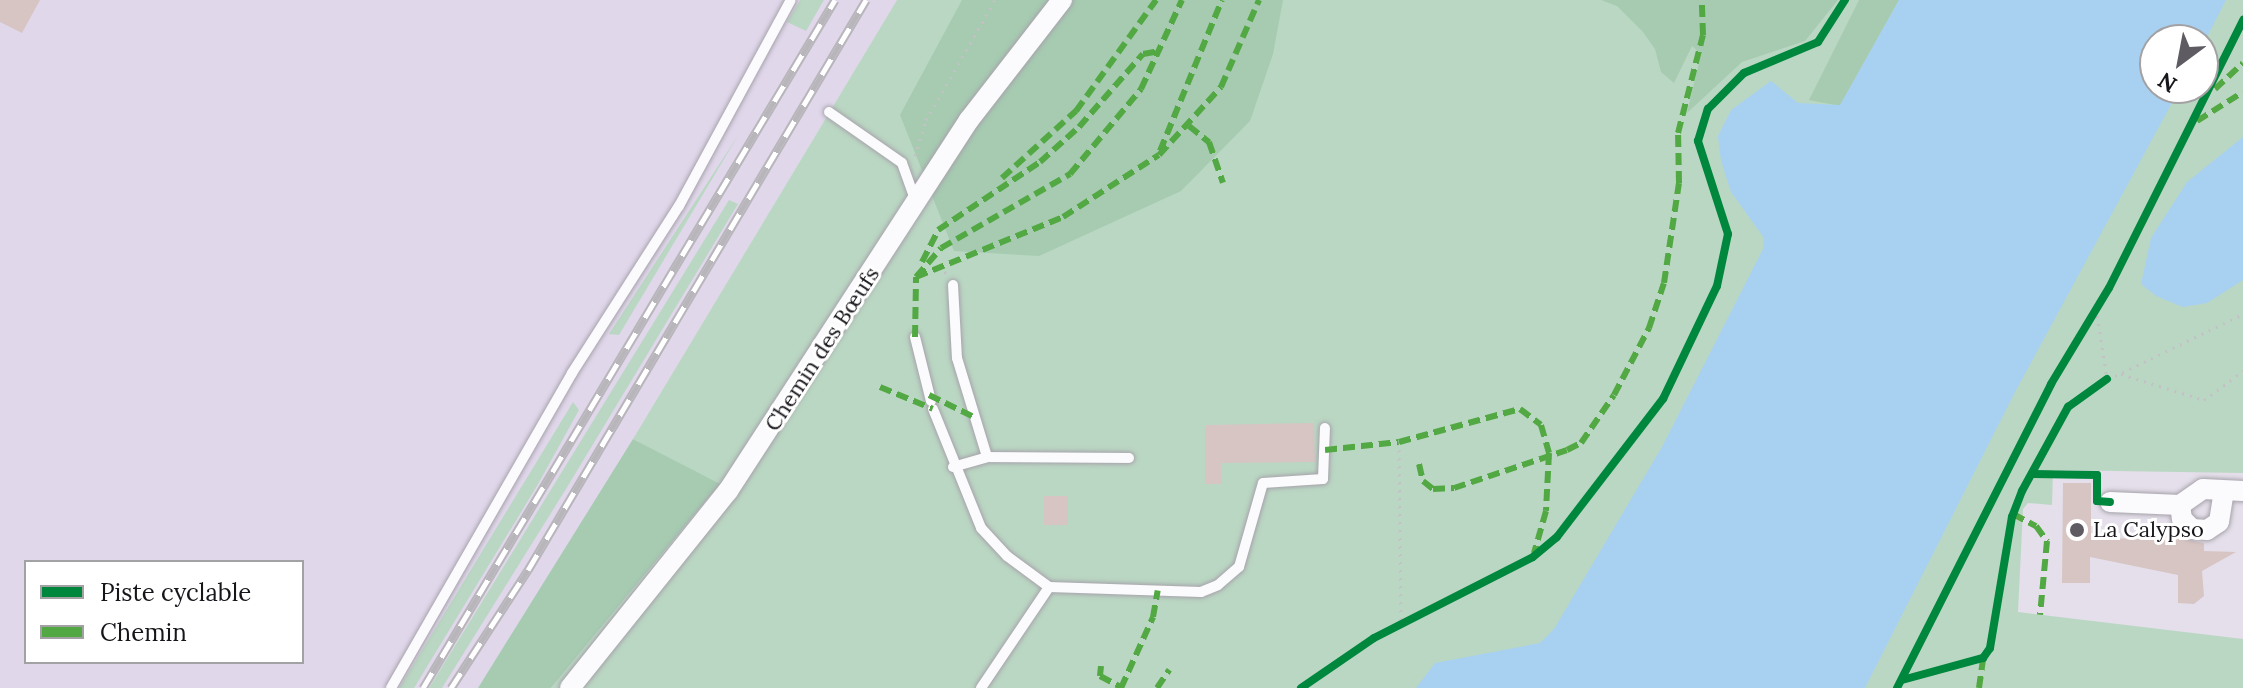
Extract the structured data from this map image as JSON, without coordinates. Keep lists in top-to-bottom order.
{
  "streets": {
    "street": ["Chemin des Bœufs"]
  },
  "places": ["La Calypso"],
  "legend": ["Piste cyclable", "Chemin"],
  "north": "bottom left"
}
